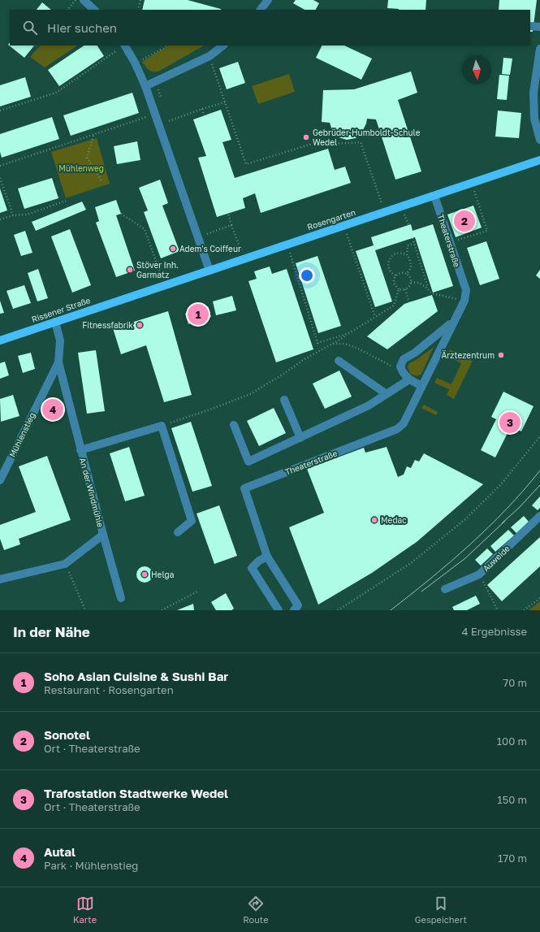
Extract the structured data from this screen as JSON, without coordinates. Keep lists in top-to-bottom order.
{
  "streets": {
    "main road": ["Rosengarten", "Rissener Straße"],
    "street": [
      "Theaterstraße",
      "Mühlenstieg",
      "An der Windmühle",
      "Auweide"
    ]
  },
  "crossings": [
    ["Rosengarten", "Theaterstraße"],
    ["Rosengarten", "Rissener Straße"],
    ["Rissener Straße", "Mühlenstieg"],
    ["Mühlenstieg", "An der Windmühle"]
  ],
  "parks": ["Mühlenweg"],
  "places": [
    "Gebrüder-Humboldt-Schule Wedel",
    "Adem's Coiffeur",
    "Stöver Inh. Garmatz",
    "Fitnessfabrik",
    "Ärztezentrum",
    "Medac",
    "Helga"
  ],
  "north": "bottom",
  "page": {
    "search": "Hier suchen",
    "pins": [
      "2",
      "1",
      "4",
      "3"
    ],
    "heading": ["In der Nähe", "4 Ergebnisse"],
    "list": [
      {
        "mark": "1",
        "name": "Soho Asian Cuisine & Sushi Bar",
        "note": "Restaurant · Rosengarten",
        "value": "70 m"
      },
      {
        "mark": "2",
        "name": "Sonotel",
        "note": "Ort · Theaterstraße",
        "value": "100 m"
      },
      {
        "mark": "3",
        "name": "Trafostation Stadtwerke Wedel",
        "note": "Ort · Theaterstraße",
        "value": "150 m"
      },
      {
        "mark": "4",
        "name": "Autal",
        "note": "Park · Mühlenstieg",
        "value": "170 m"
      }
    ],
    "nav": ["Karte", "Route", "Gespeichert"]
  }
}
